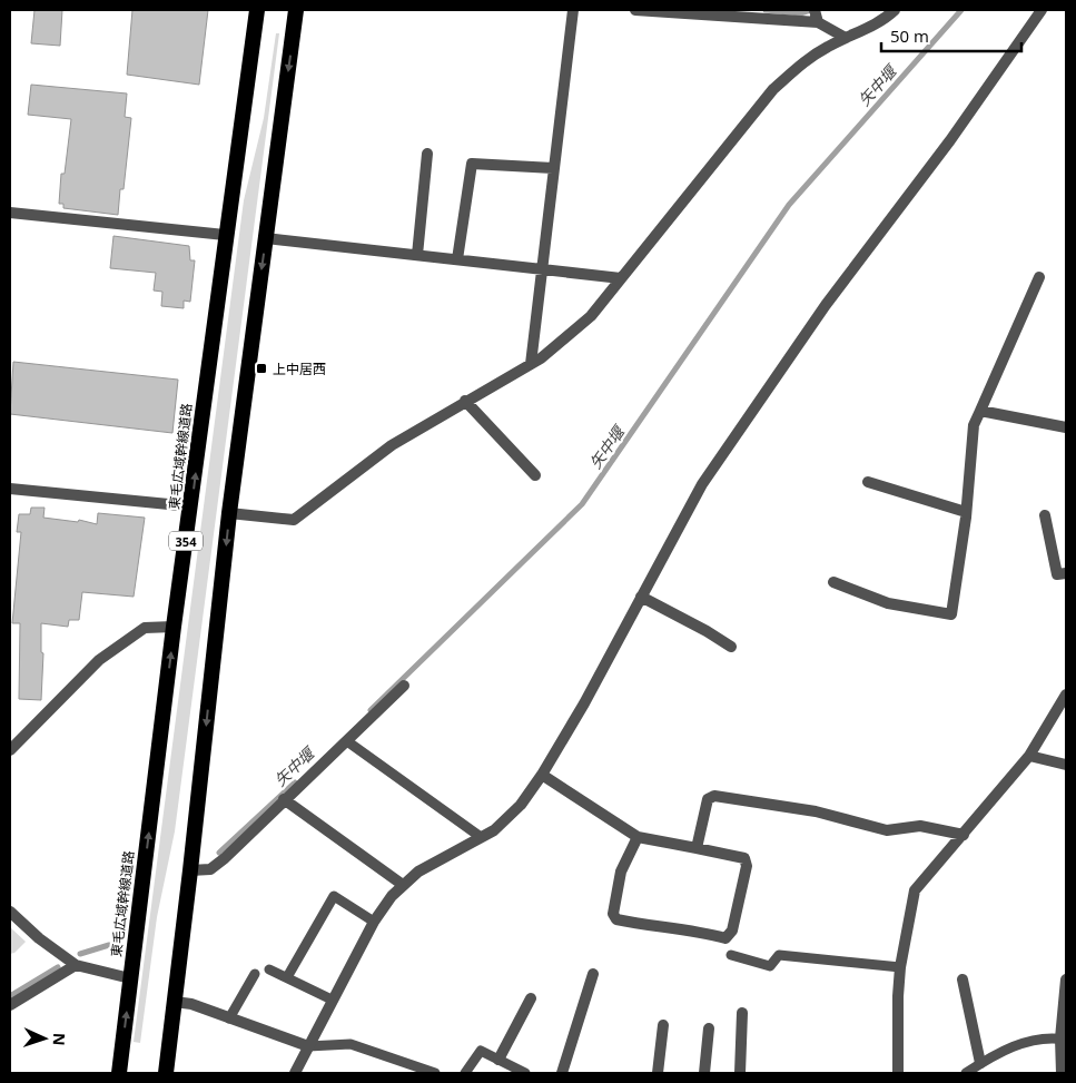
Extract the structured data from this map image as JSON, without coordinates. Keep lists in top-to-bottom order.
{
  "streets": {
    "highway": ["東毛広域幹線道路", "354"]
  },
  "water": ["矢中堰"],
  "places": {
    "transit": ["上中居西"]
  },
  "scale_bar": "50 m",
  "north": "right"
}
